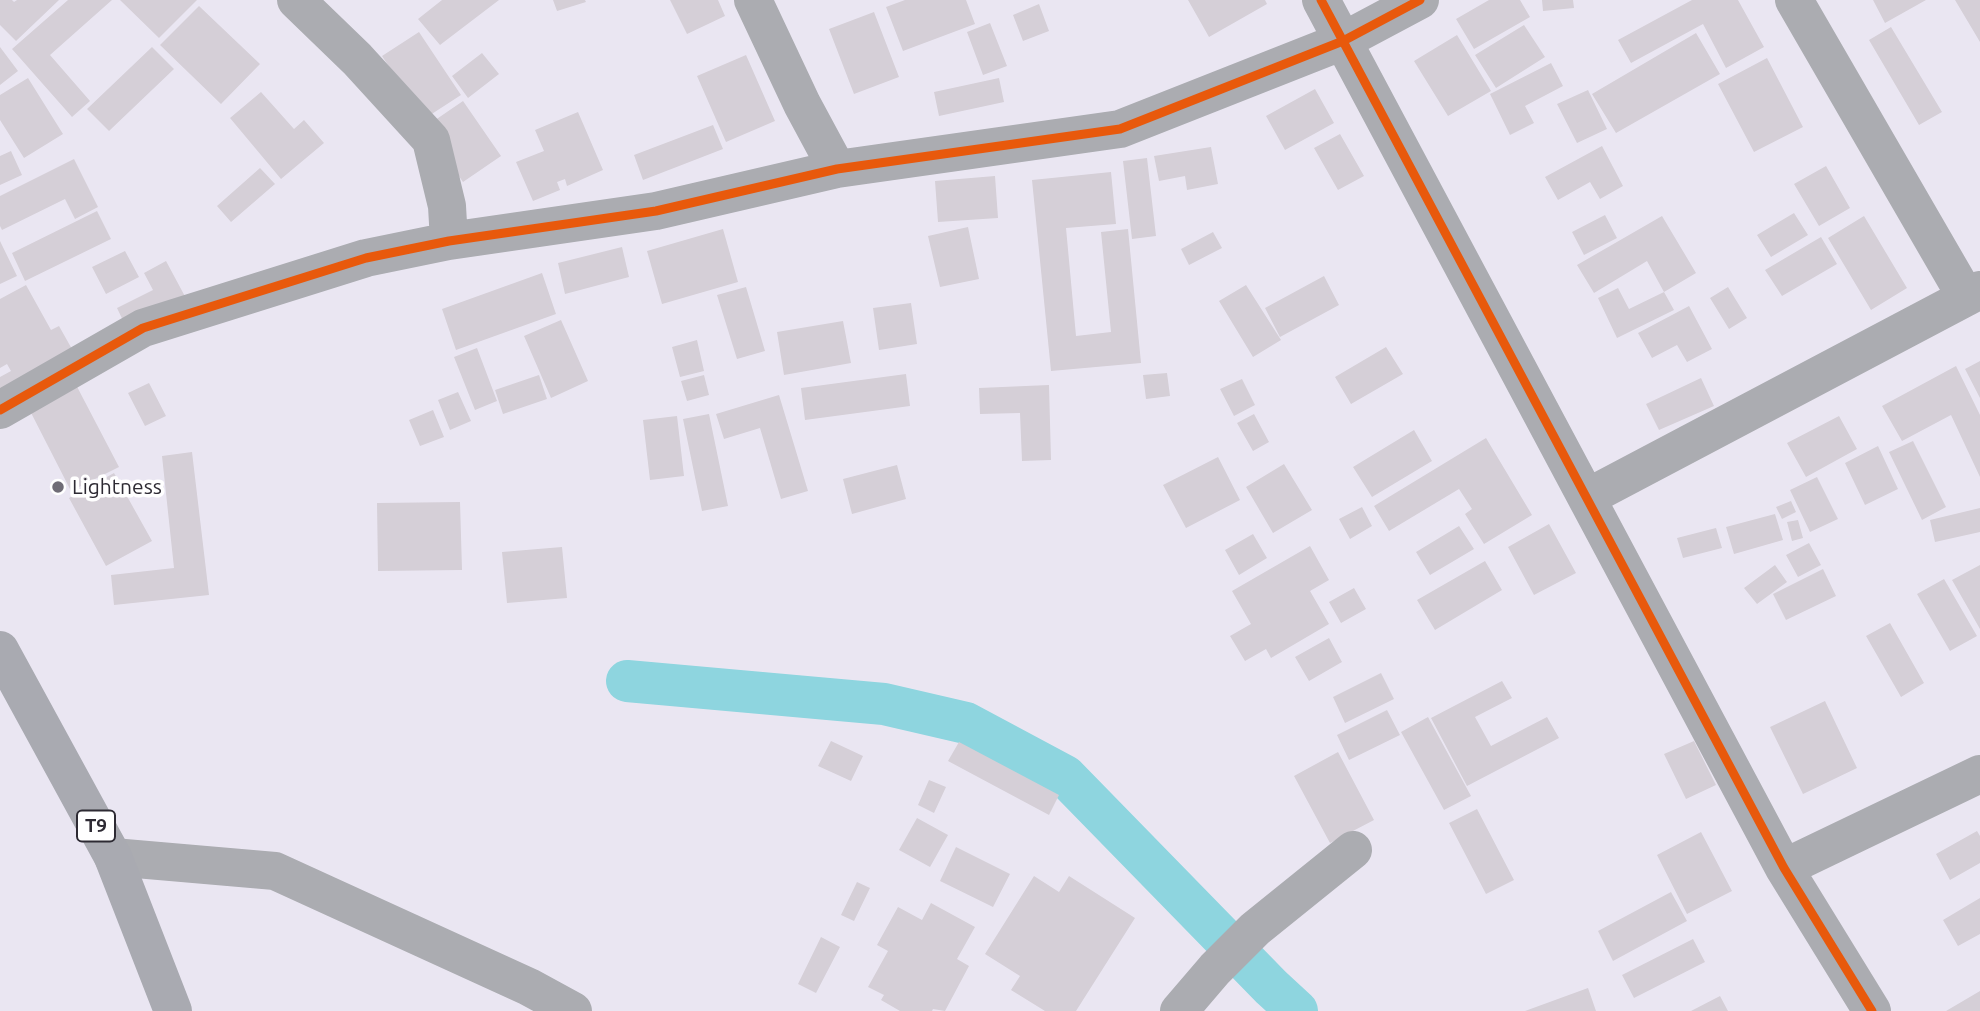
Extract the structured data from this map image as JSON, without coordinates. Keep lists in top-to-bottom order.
{
  "streets": {
    "highway": ["T9"]
  },
  "places": ["Lightness"]
}
